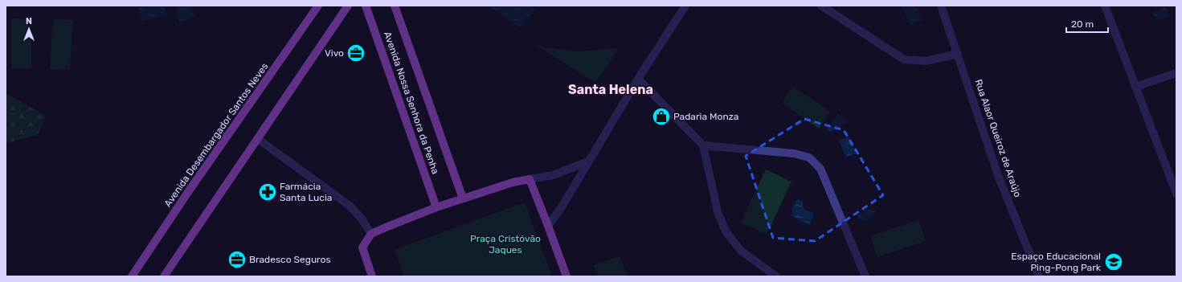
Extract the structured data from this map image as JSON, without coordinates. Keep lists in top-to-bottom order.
{
  "streets": {
    "main road": ["Avenida Nossa Senhora da Penha", "Avenida Desembargador Santos Neves"],
    "street": ["Rua Alaor Queiroz de Araújo"]
  },
  "districts": ["Santa Helena"],
  "parks": ["Praça Cristóvão Jaques"],
  "places": {
    "office": ["Vivo", "Bradesco Seguros"],
    "shop": ["Padaria Monza"],
    "pharmacy": ["Farmácia Santa Lucia"],
    "school or university": ["Espaço Educacional Ping-Pong Park"]
  },
  "scale_bar": "20 m",
  "north": "top"
}
